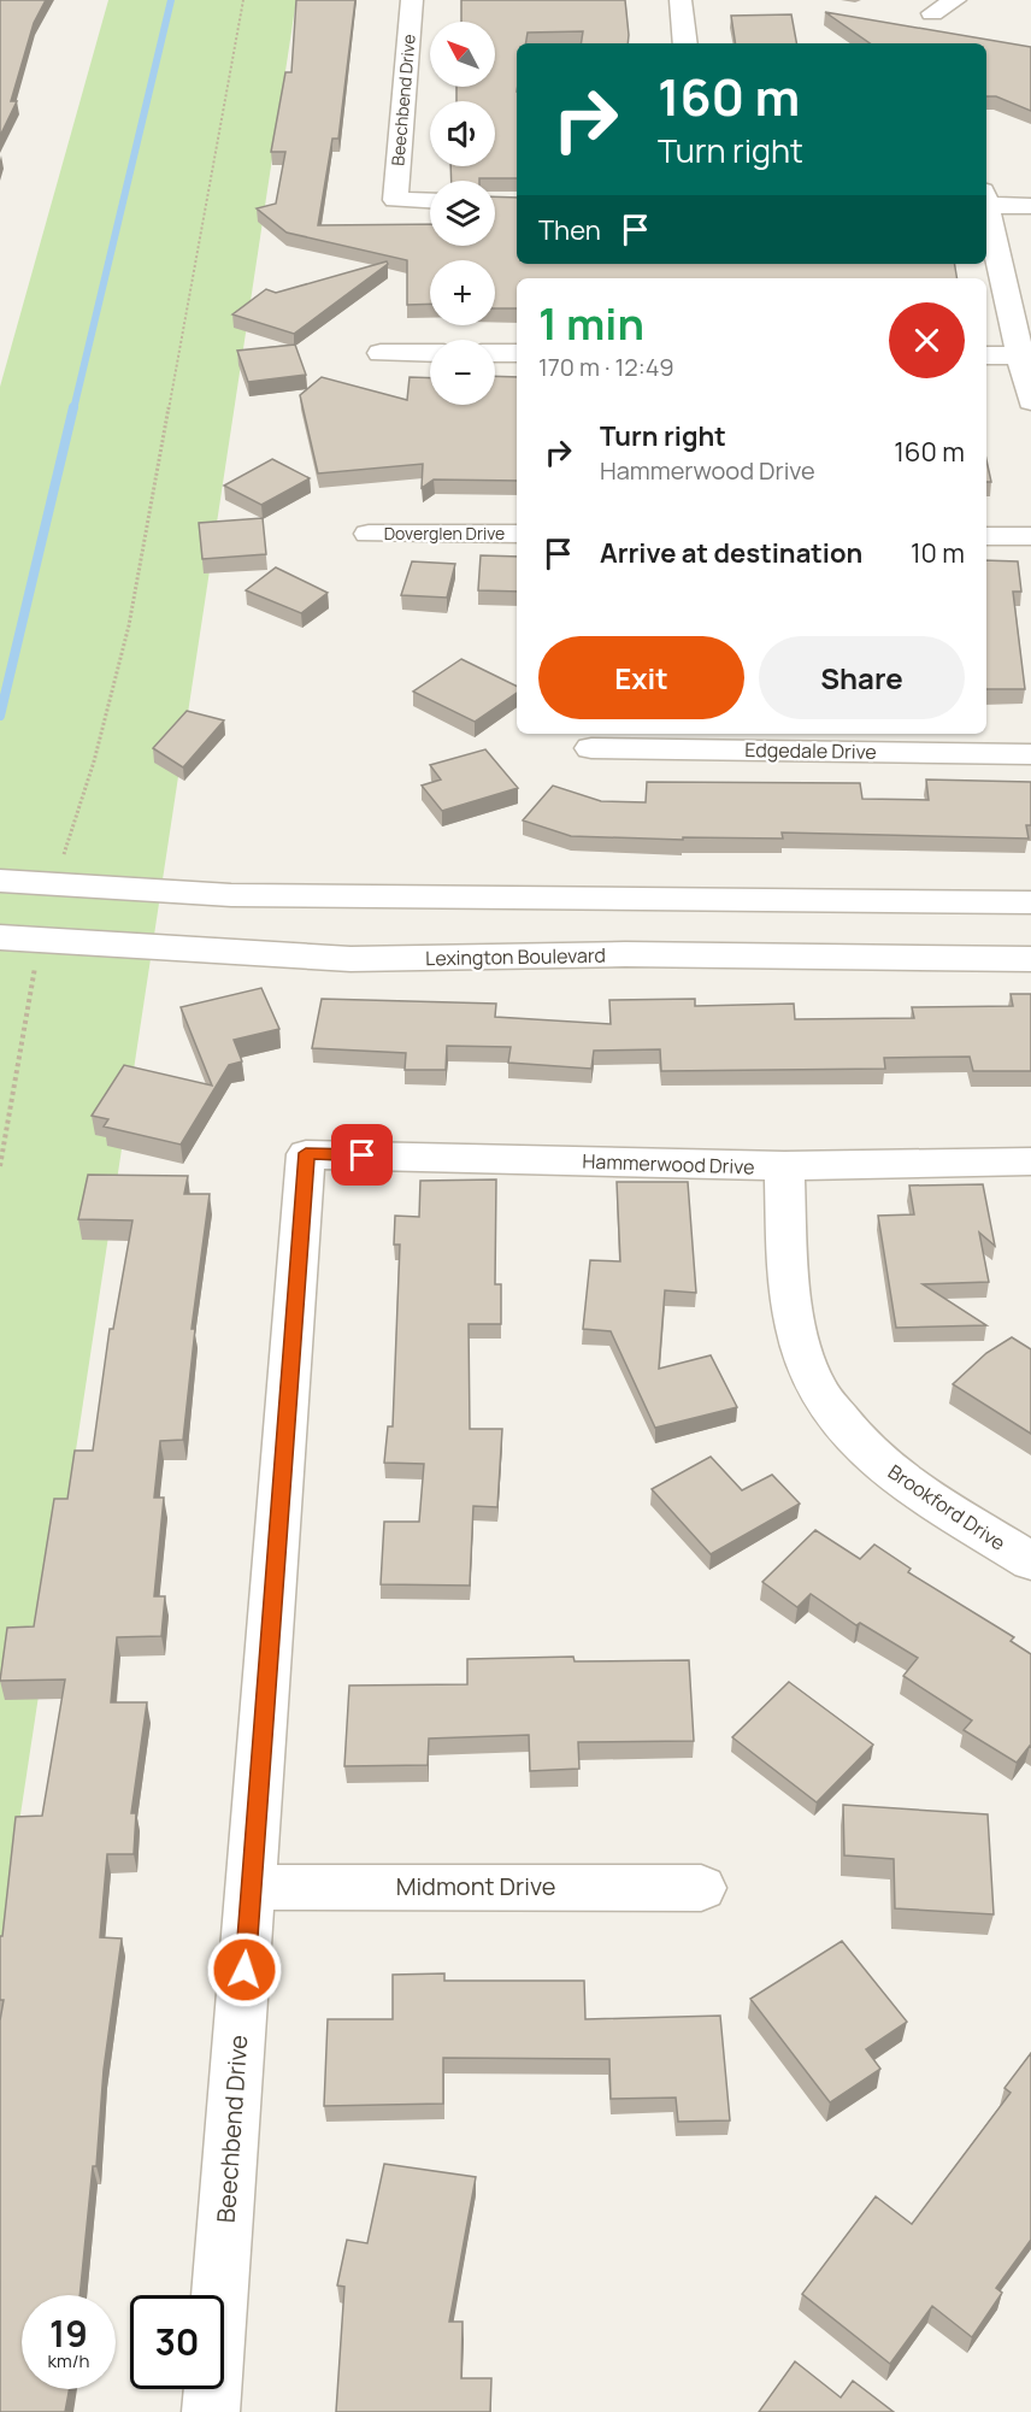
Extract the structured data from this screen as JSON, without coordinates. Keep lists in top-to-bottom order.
{
  "streets": {
    "street": [
      "Beechbend Drive",
      "Doverglen Drive",
      "Edgedale Drive",
      "Lexington Boulevard",
      "Hammerwood Drive",
      "Brookford Drive",
      "Midmont Drive"
    ]
  },
  "crossings": [
    ["Beechbend Drive", "Hammerwood Drive"],
    ["Beechbend Drive", "Midmont Drive"],
    ["Hammerwood Drive", "Brookford Drive"]
  ],
  "north": "top left",
  "page": {
    "map_buttons": ["+", "−"],
    "turn": ["160 m", "Turn right"],
    "then": "Then",
    "heading": ["1 min", "170 m · 12:49"],
    "list": [
      {
        "name": "Turn right",
        "note": "Hammerwood Drive",
        "value": "160 m"
      },
      {
        "name": "Arrive at destination",
        "value": "10 m"
      }
    ],
    "buttons": ["Exit", "Share"],
    "speed": "19 km/h",
    "limit": "30"
  }
}
